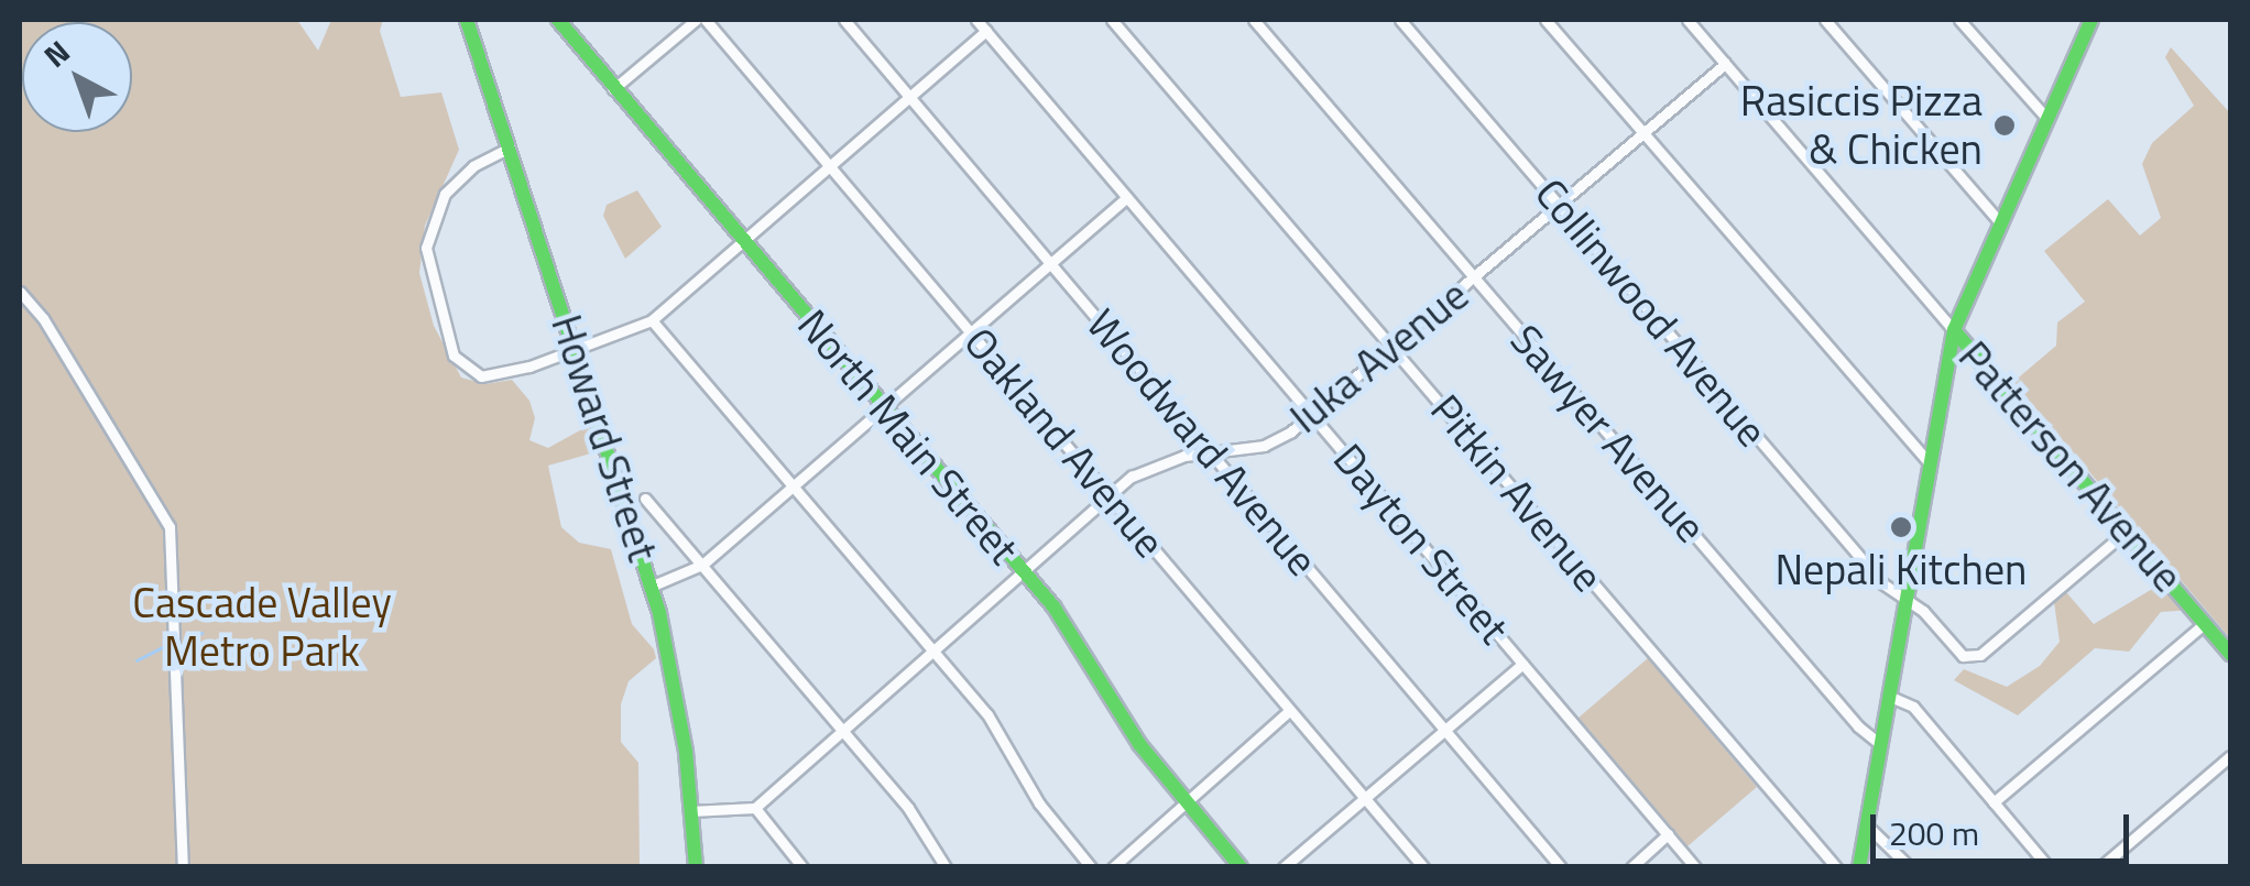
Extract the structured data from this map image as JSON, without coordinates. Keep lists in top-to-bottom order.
{
  "streets": {
    "main road": ["North Main Street", "Howard Street", "Patterson Avenue"],
    "street": [
      "Collinwood Avenue",
      "Iuka Avenue",
      "Sawyer Avenue",
      "Oakland Avenue",
      "Woodward Avenue",
      "Pitkin Avenue",
      "Dayton Street"
    ]
  },
  "crossings": [
    ["Collinwood Avenue", "Iuka Avenue"],
    ["Collinwood Avenue", "Patterson Avenue"],
    ["Iuka Avenue", "Sawyer Avenue"],
    ["Iuka Avenue", "North Main Street"],
    ["Iuka Avenue", "Oakland Avenue"],
    ["Iuka Avenue", "Woodward Avenue"],
    ["Iuka Avenue", "Pitkin Avenue"],
    ["Iuka Avenue", "Dayton Street"]
  ],
  "parks": ["Cascade Valley Metro Park"],
  "places": ["Rasiccis Pizza & Chicken", "Nepali Kitchen"],
  "scale_bar": "200 m",
  "north": "top left"
}
